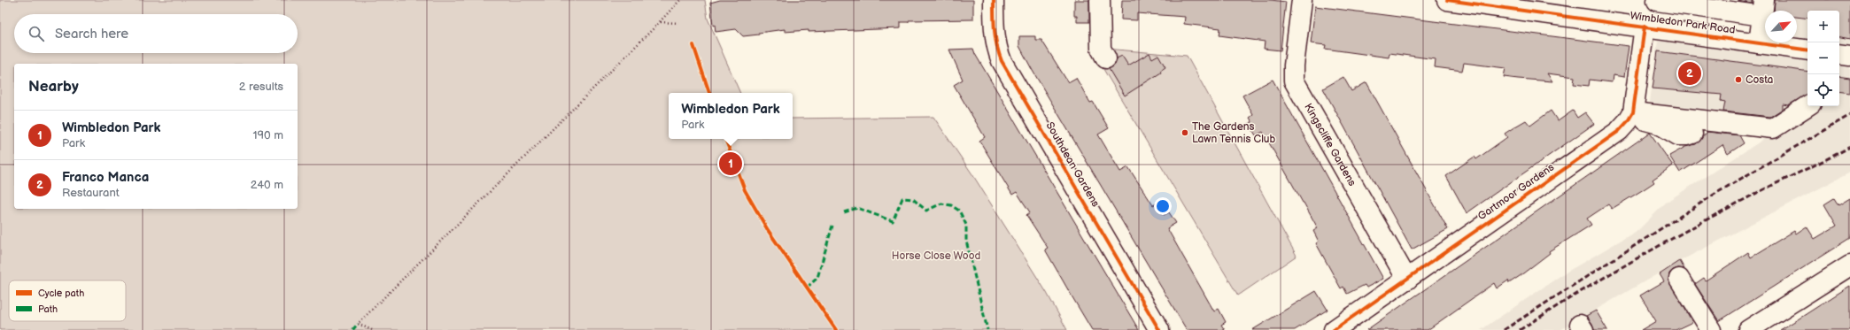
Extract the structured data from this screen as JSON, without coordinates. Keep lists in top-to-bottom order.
{
  "streets": {
    "street": [
      "Wimbledon Park Road",
      "Kingscliffe Gardens",
      "Southdean Gardens",
      "Gartmoor Gardens"
    ]
  },
  "crossings": [
    ["Kingscliffe Gardens", "Gartmoor Gardens"]
  ],
  "parks": ["Horse Close Wood"],
  "places": ["Costa", "The Gardens Lawn Tennis Club"],
  "legend": ["Cycle path", "Path"],
  "north": "top right",
  "page": {
    "map_buttons": ["+", "−"],
    "search": "Search here",
    "pins": ["2", "1"],
    "heading": ["Nearby", "2 results"],
    "popup": ["Wimbledon Park", "Park"],
    "list": [
      {
        "mark": "1",
        "name": "Wimbledon Park",
        "note": "Park",
        "value": "190 m"
      },
      {
        "mark": "2",
        "name": "Franco Manca",
        "note": "Restaurant",
        "value": "240 m"
      }
    ]
  }
}
